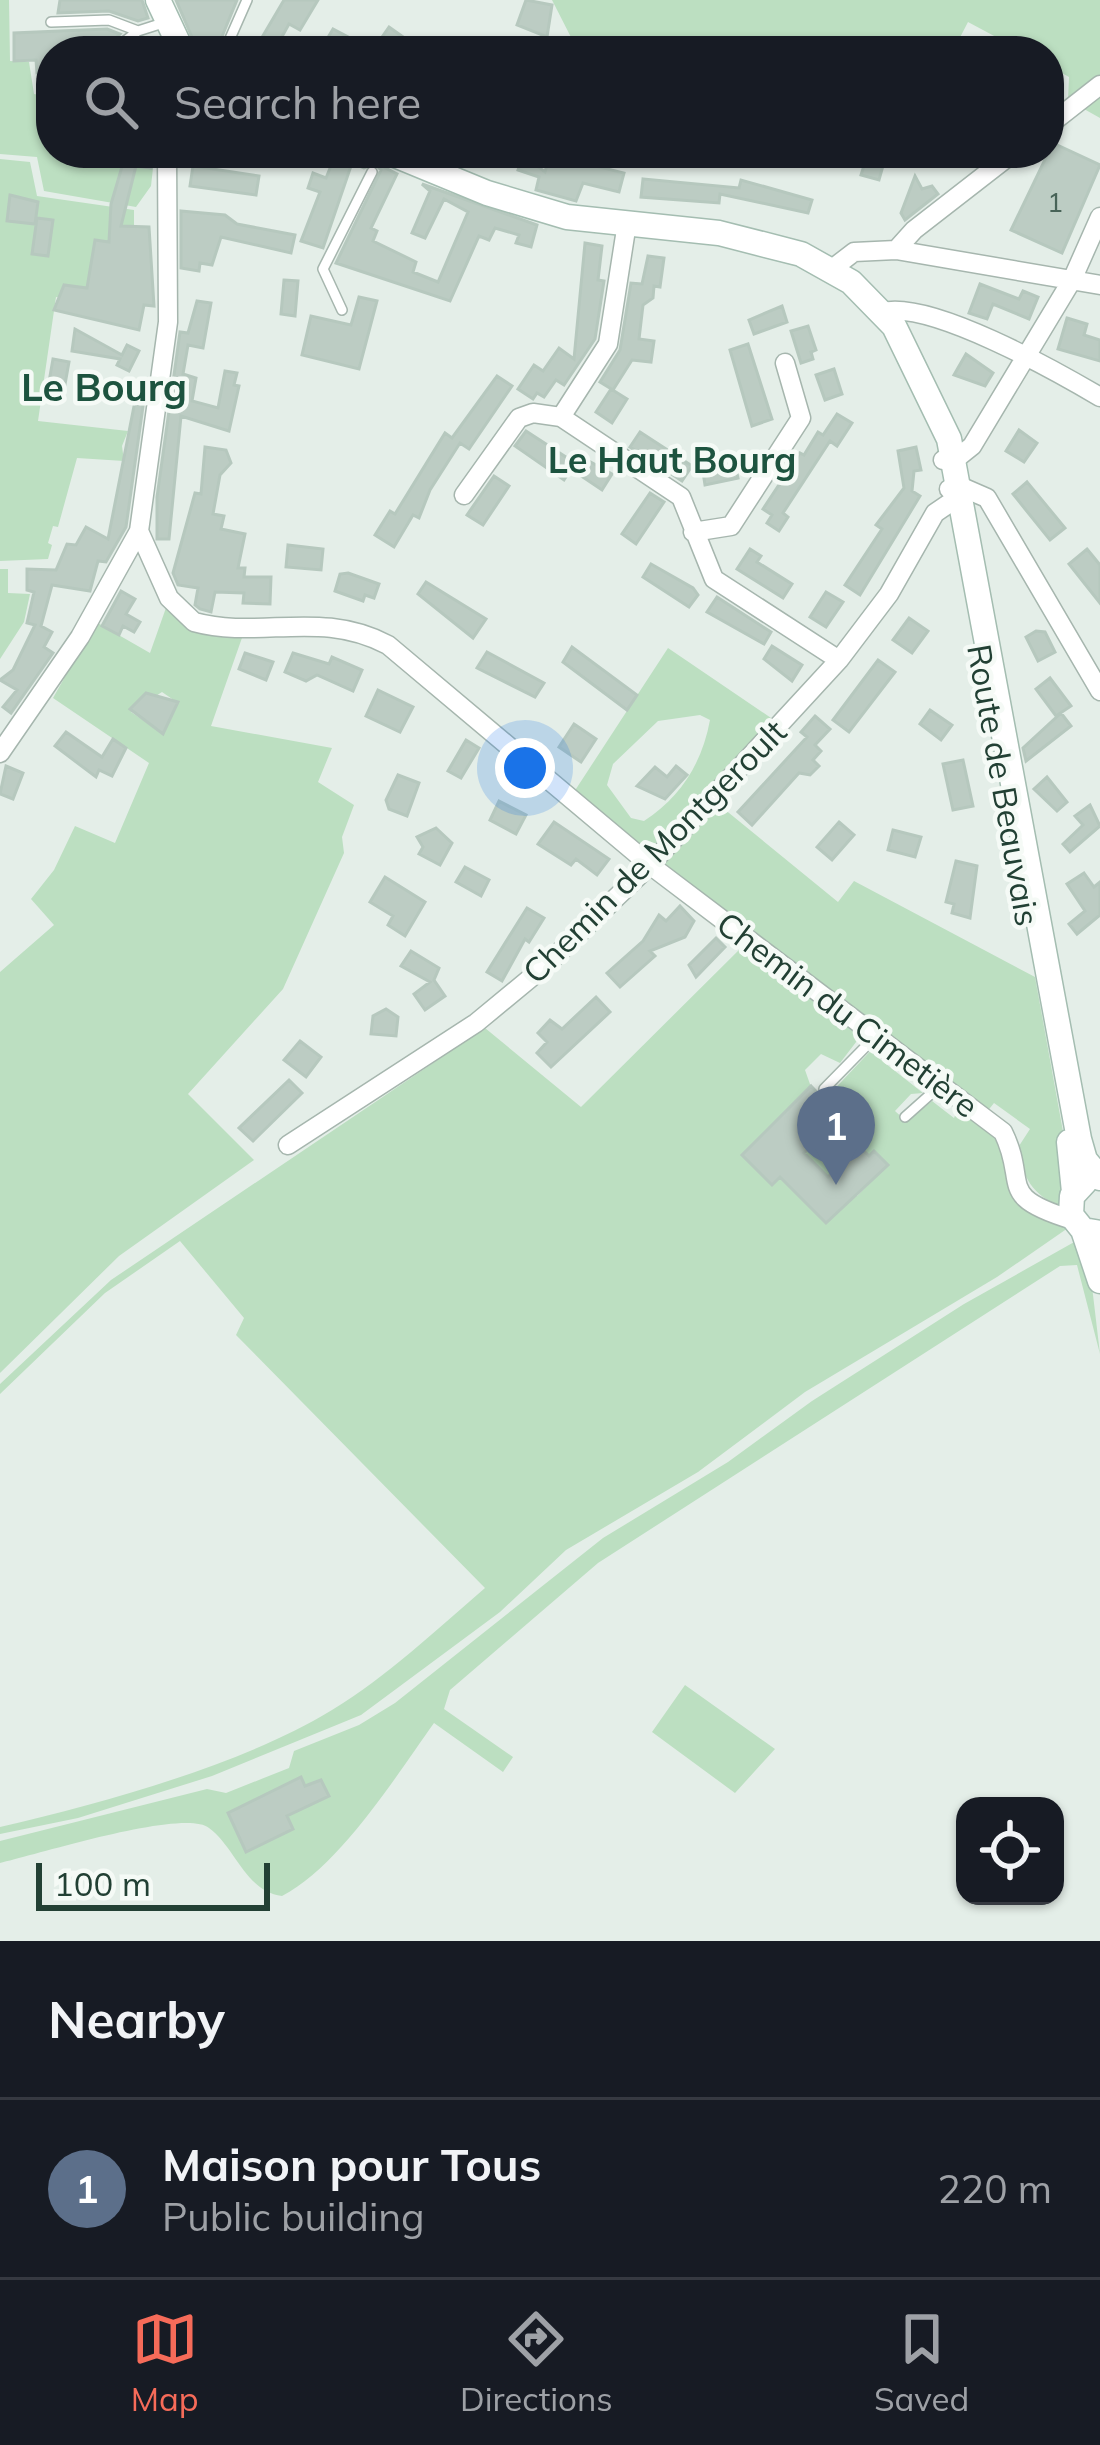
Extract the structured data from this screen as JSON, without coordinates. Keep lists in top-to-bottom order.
{
  "streets": {
    "main road": ["Route de Beauvais"],
    "street": ["Chemin de Montgeroult", "Chemin du Cimetière"]
  },
  "crossings": [
    ["Route de Beauvais", "Chemin de Montgeroult"],
    ["Route de Beauvais", "Chemin du Cimetière"],
    ["Chemin de Montgeroult", "Chemin du Cimetière"]
  ],
  "districts": ["Le Bourg", "Le Haut Bourg"],
  "house_numbers": ["1"],
  "scale_bar": "100 m",
  "page": {
    "search": "Search here",
    "pins": "1",
    "scale": "100 m",
    "heading": "Nearby",
    "list": [
      {
        "mark": "1",
        "name": "Maison pour Tous",
        "note": "Public building",
        "value": "220 m"
      }
    ],
    "nav": ["Map", "Directions", "Saved"]
  }
}
